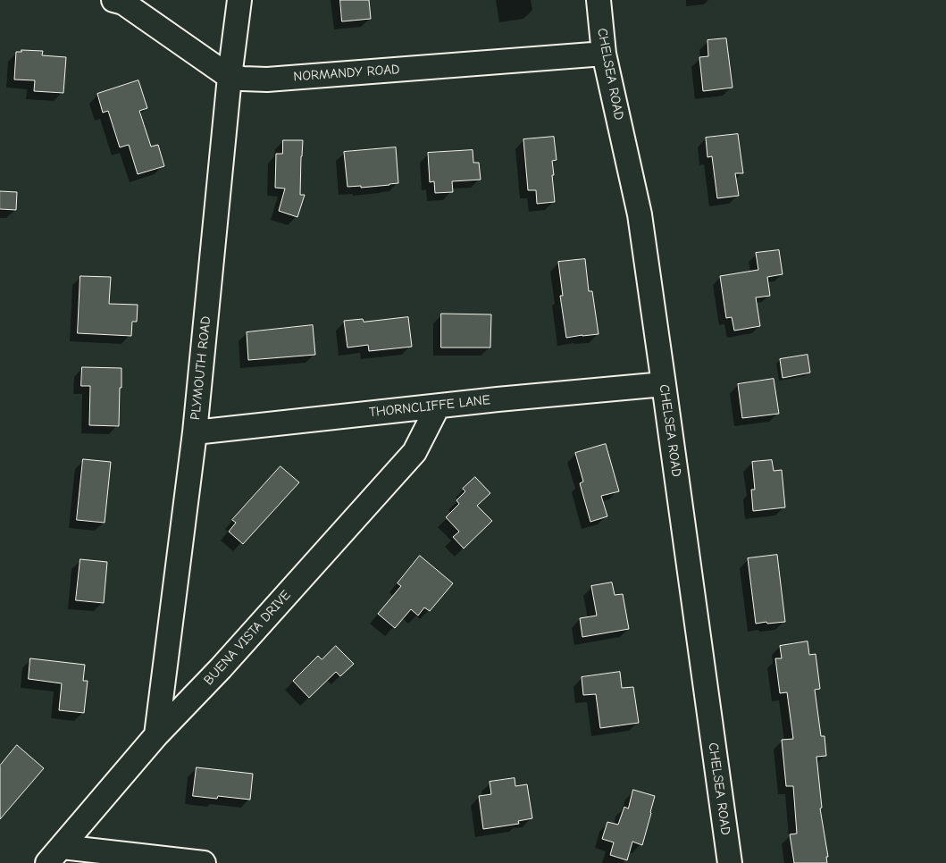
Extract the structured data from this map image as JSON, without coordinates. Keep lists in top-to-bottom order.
{
  "streets": {
    "street": [
      "NORMANDY ROAD",
      "CHELSEA ROAD",
      "PLYMOUTH ROAD",
      "THORNCLIFFE LANE",
      "BUENA VISTA DRIVE"
    ]
  },
  "crossings": [
    ["NORMANDY ROAD", "CHELSEA ROAD"],
    ["NORMANDY ROAD", "PLYMOUTH ROAD"],
    ["CHELSEA ROAD", "THORNCLIFFE LANE"],
    ["PLYMOUTH ROAD", "THORNCLIFFE LANE"],
    ["PLYMOUTH ROAD", "BUENA VISTA DRIVE"],
    ["THORNCLIFFE LANE", "BUENA VISTA DRIVE"]
  ]
}
